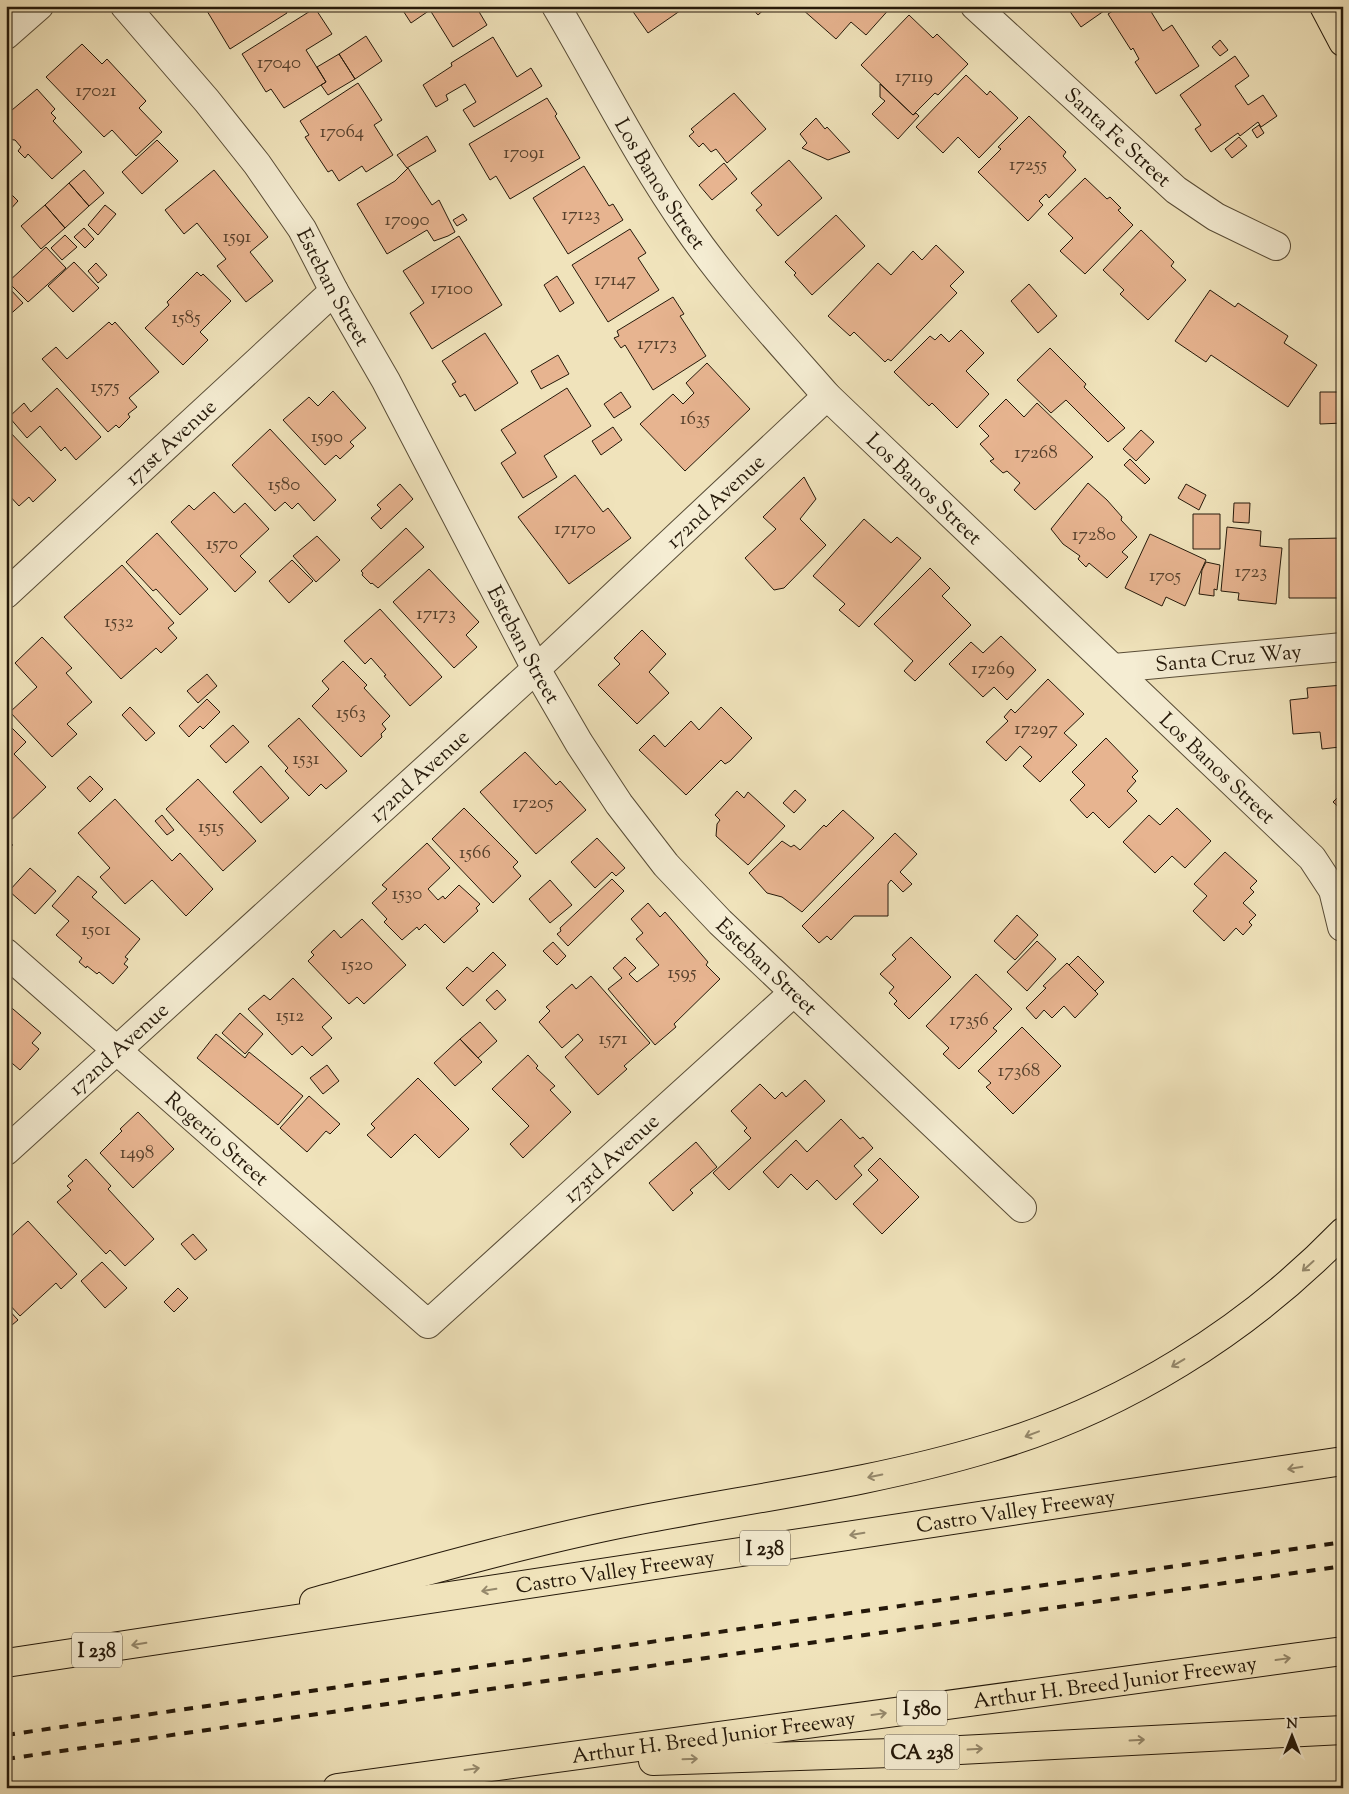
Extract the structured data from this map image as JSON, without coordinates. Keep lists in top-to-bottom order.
{
  "streets": {
    "highway": [
      "Castro Valley Freeway",
      "I 238",
      "Arthur H. Breed Junior Freeway",
      "I 580",
      "CA 238"
    ],
    "street": [
      "Santa Fe Street",
      "Los Banos Street",
      "Esteban Street",
      "171st Avenue",
      "172nd Avenue",
      "Santa Cruz Way",
      "Rogerio Street",
      "173rd Avenue"
    ]
  },
  "crossings": [
    ["Los Banos Street", "172nd Avenue"],
    ["Los Banos Street", "Santa Cruz Way"],
    ["Esteban Street", "171st Avenue"],
    ["Esteban Street", "172nd Avenue"],
    ["Esteban Street", "173rd Avenue"],
    ["172nd Avenue", "Rogerio Street"],
    ["Rogerio Street", "173rd Avenue"],
    ["Arthur H. Breed Junior Freeway", "CA 238"]
  ],
  "house_numbers": [
    "17040",
    "17119",
    "17021",
    "17064",
    "17091",
    "17255",
    "17123",
    "17090",
    "1591",
    "17147",
    "17100",
    "1585",
    "17173",
    "1575",
    "1635",
    "1590",
    "17268",
    "1580",
    "17170",
    "17280",
    "1570",
    "1723",
    "1705",
    "17173",
    "1532",
    "17269",
    "1563",
    "17297",
    "1531",
    "17205",
    "1515",
    "1566",
    "1530",
    "1501",
    "1520",
    "1595",
    "1512",
    "17356",
    "1571",
    "17368",
    "1498"
  ],
  "north": "top"
}
